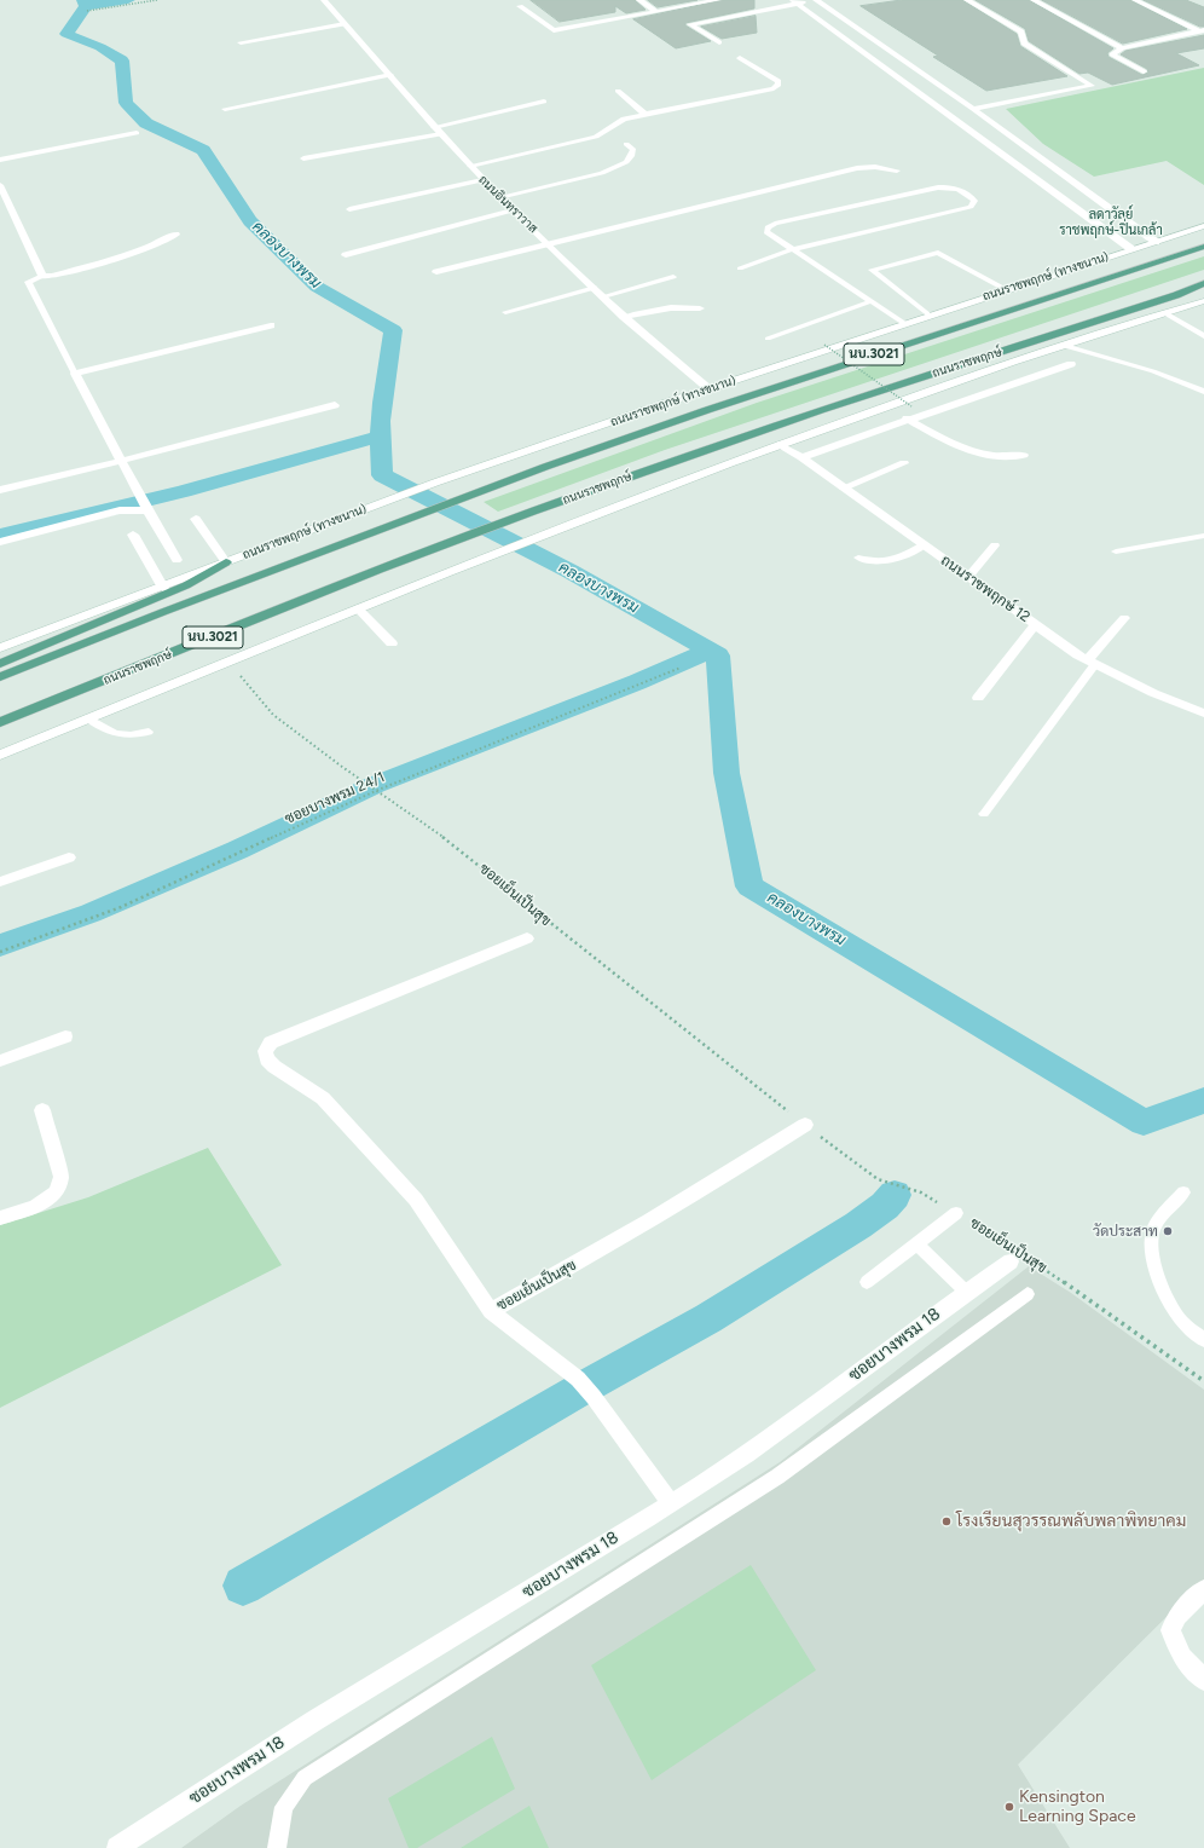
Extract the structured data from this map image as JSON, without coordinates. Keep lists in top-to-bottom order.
{
  "streets": {
    "main road": ["นบ.3021", "ถนนราชพฤกษ์"],
    "street": [
      "ถนนอินทราวาส",
      "ถนนราชพฤกษ์ (ทางขนาน)",
      "ถนนราชพฤกษ์ 12",
      "ซอยเย็นเป็นสุข",
      "ซอยบางพรม 18"
    ],
    "path": ["ซอยบางพรม 24/1"]
  },
  "crossings": [
    ["ถนนอินทราวาส", "ถนนราชพฤกษ์ (ทางขนาน)"],
    ["นบ.3021", "ถนนราชพฤกษ์"],
    ["นบ.3021", "ถนนราชพฤกษ์ 12"],
    ["นบ.3021", "ซอยเย็นเป็นสุข"],
    ["ถนนราชพฤกษ์", "ซอยเย็นเป็นสุข"],
    ["ซอยบางพรม 24/1", "ซอยเย็นเป็นสุข"],
    ["ซอยเย็นเป็นสุข", "ซอยบางพรม 18"]
  ],
  "districts": ["ลดาวัลย์ ราชพฤกษ์-ปิ่นเกล้า"],
  "water": ["คลองบางพรม"],
  "places": ["วัดประสาท", "โรงเรียนสุวรรณพลับพลาพิทยาคม", "Kensington Learning Space"]
}
